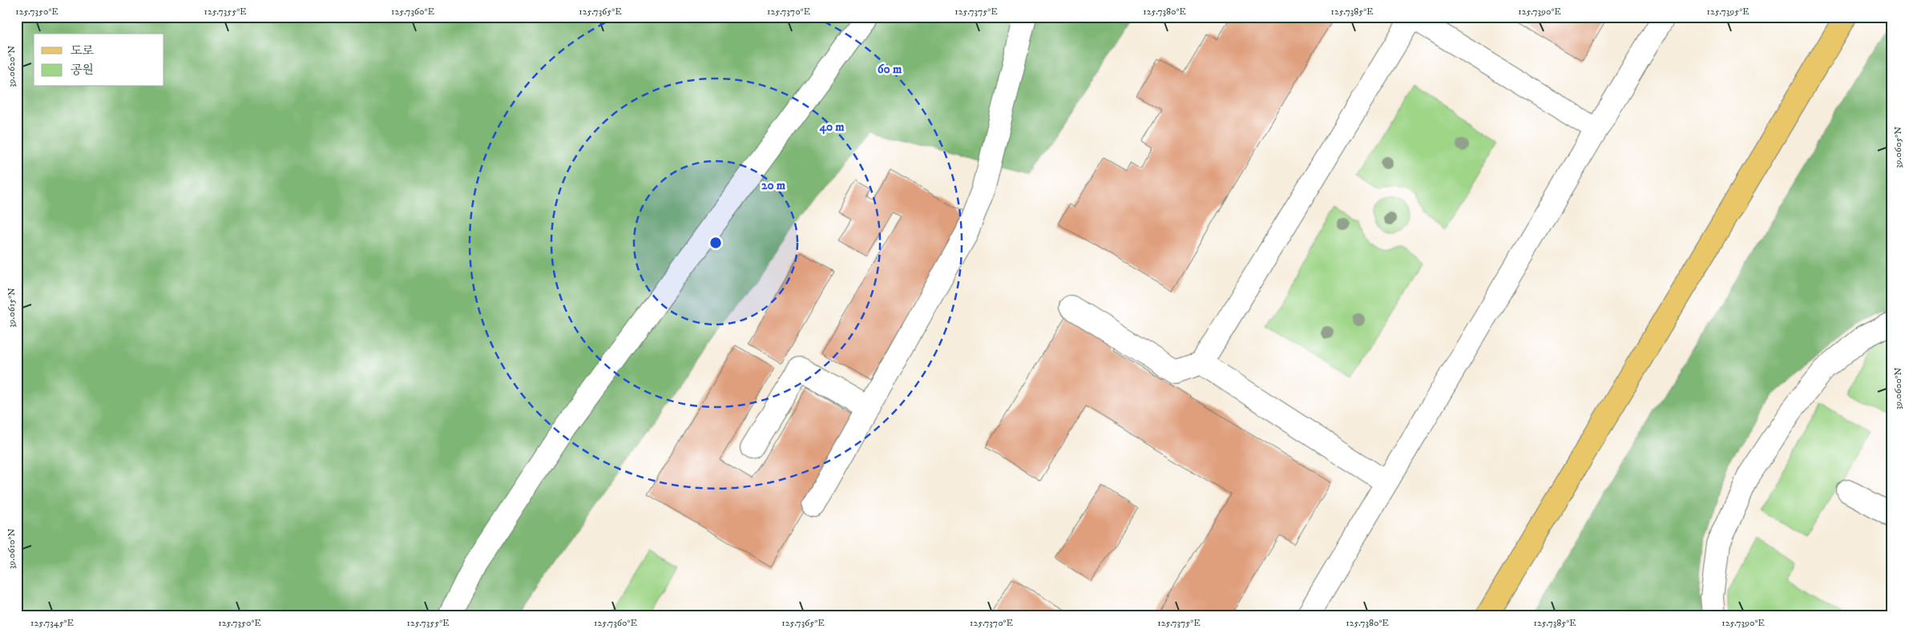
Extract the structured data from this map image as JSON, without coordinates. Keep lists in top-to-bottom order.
{
  "legend": ["도로", "공원"],
  "coordinates": [
    "125.7350°E",
    "125.7355°E",
    "125.7360°E",
    "125.7365°E",
    "125.7370°E",
    "125.7375°E",
    "125.7380°E",
    "125.7385°E",
    "125.7390°E",
    "125.7395°E",
    "39.0620°N",
    "39.0605°N",
    "39.0615°N",
    "39.0600°N",
    "39.0610°N",
    "125.7345°E"
  ],
  "rings": ["60 m", "40 m", "20 m"]
}
